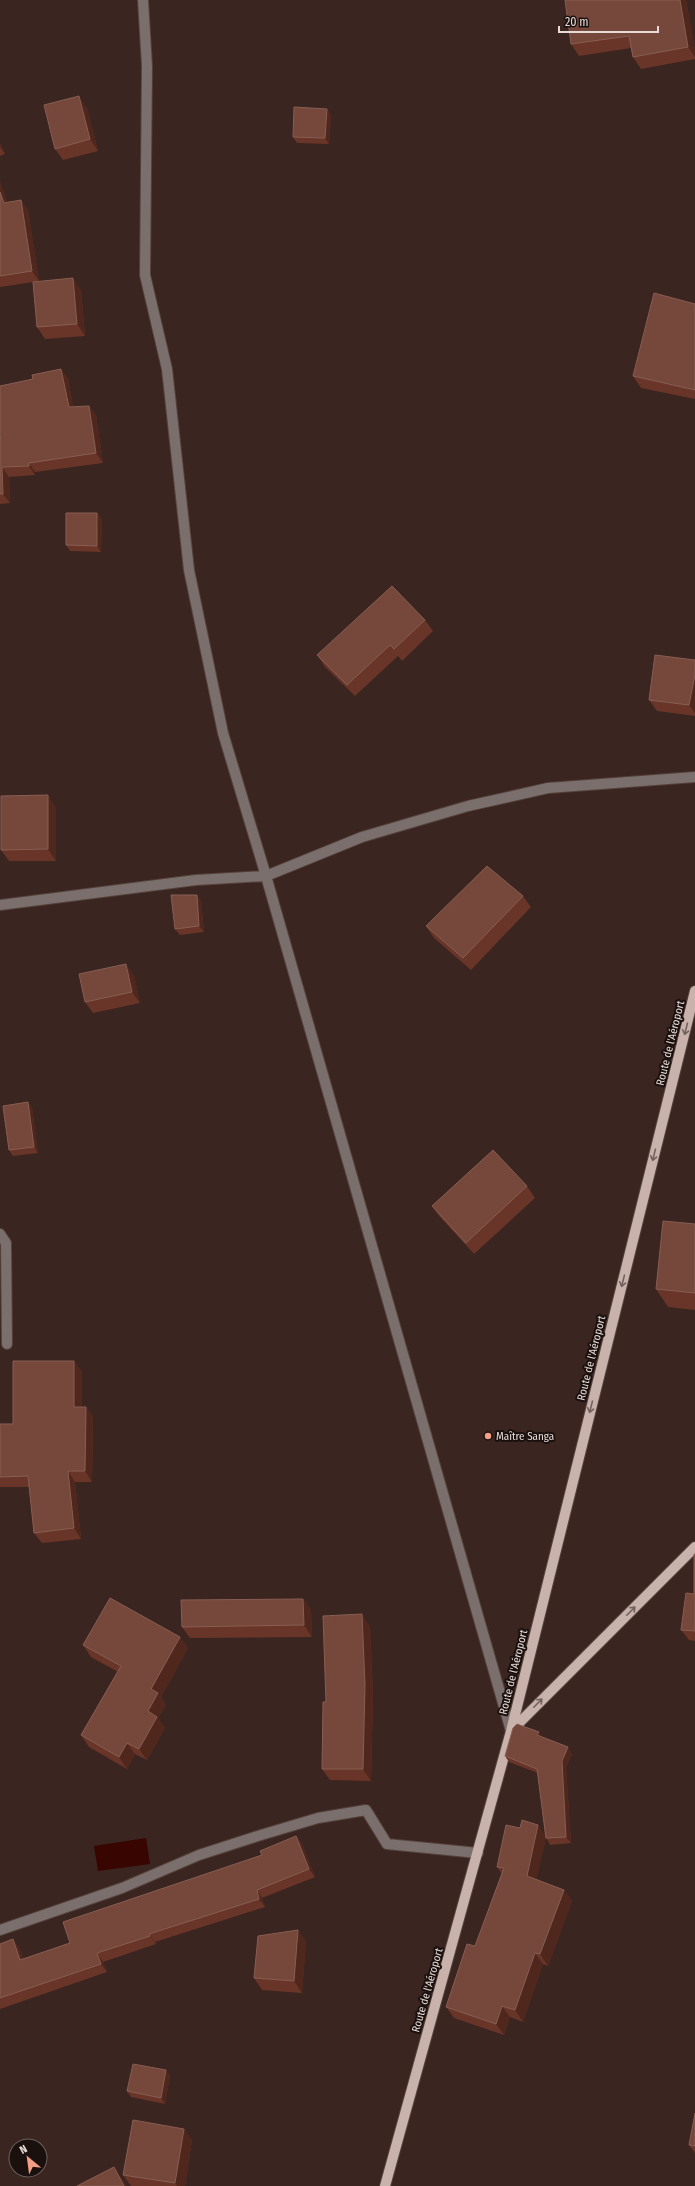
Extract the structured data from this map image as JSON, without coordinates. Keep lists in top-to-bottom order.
{
  "streets": {
    "main road": ["Route de l'Aéroport"]
  },
  "places": ["Maître Sanga"],
  "scale_bar": "20 m",
  "north": "top left"
}
